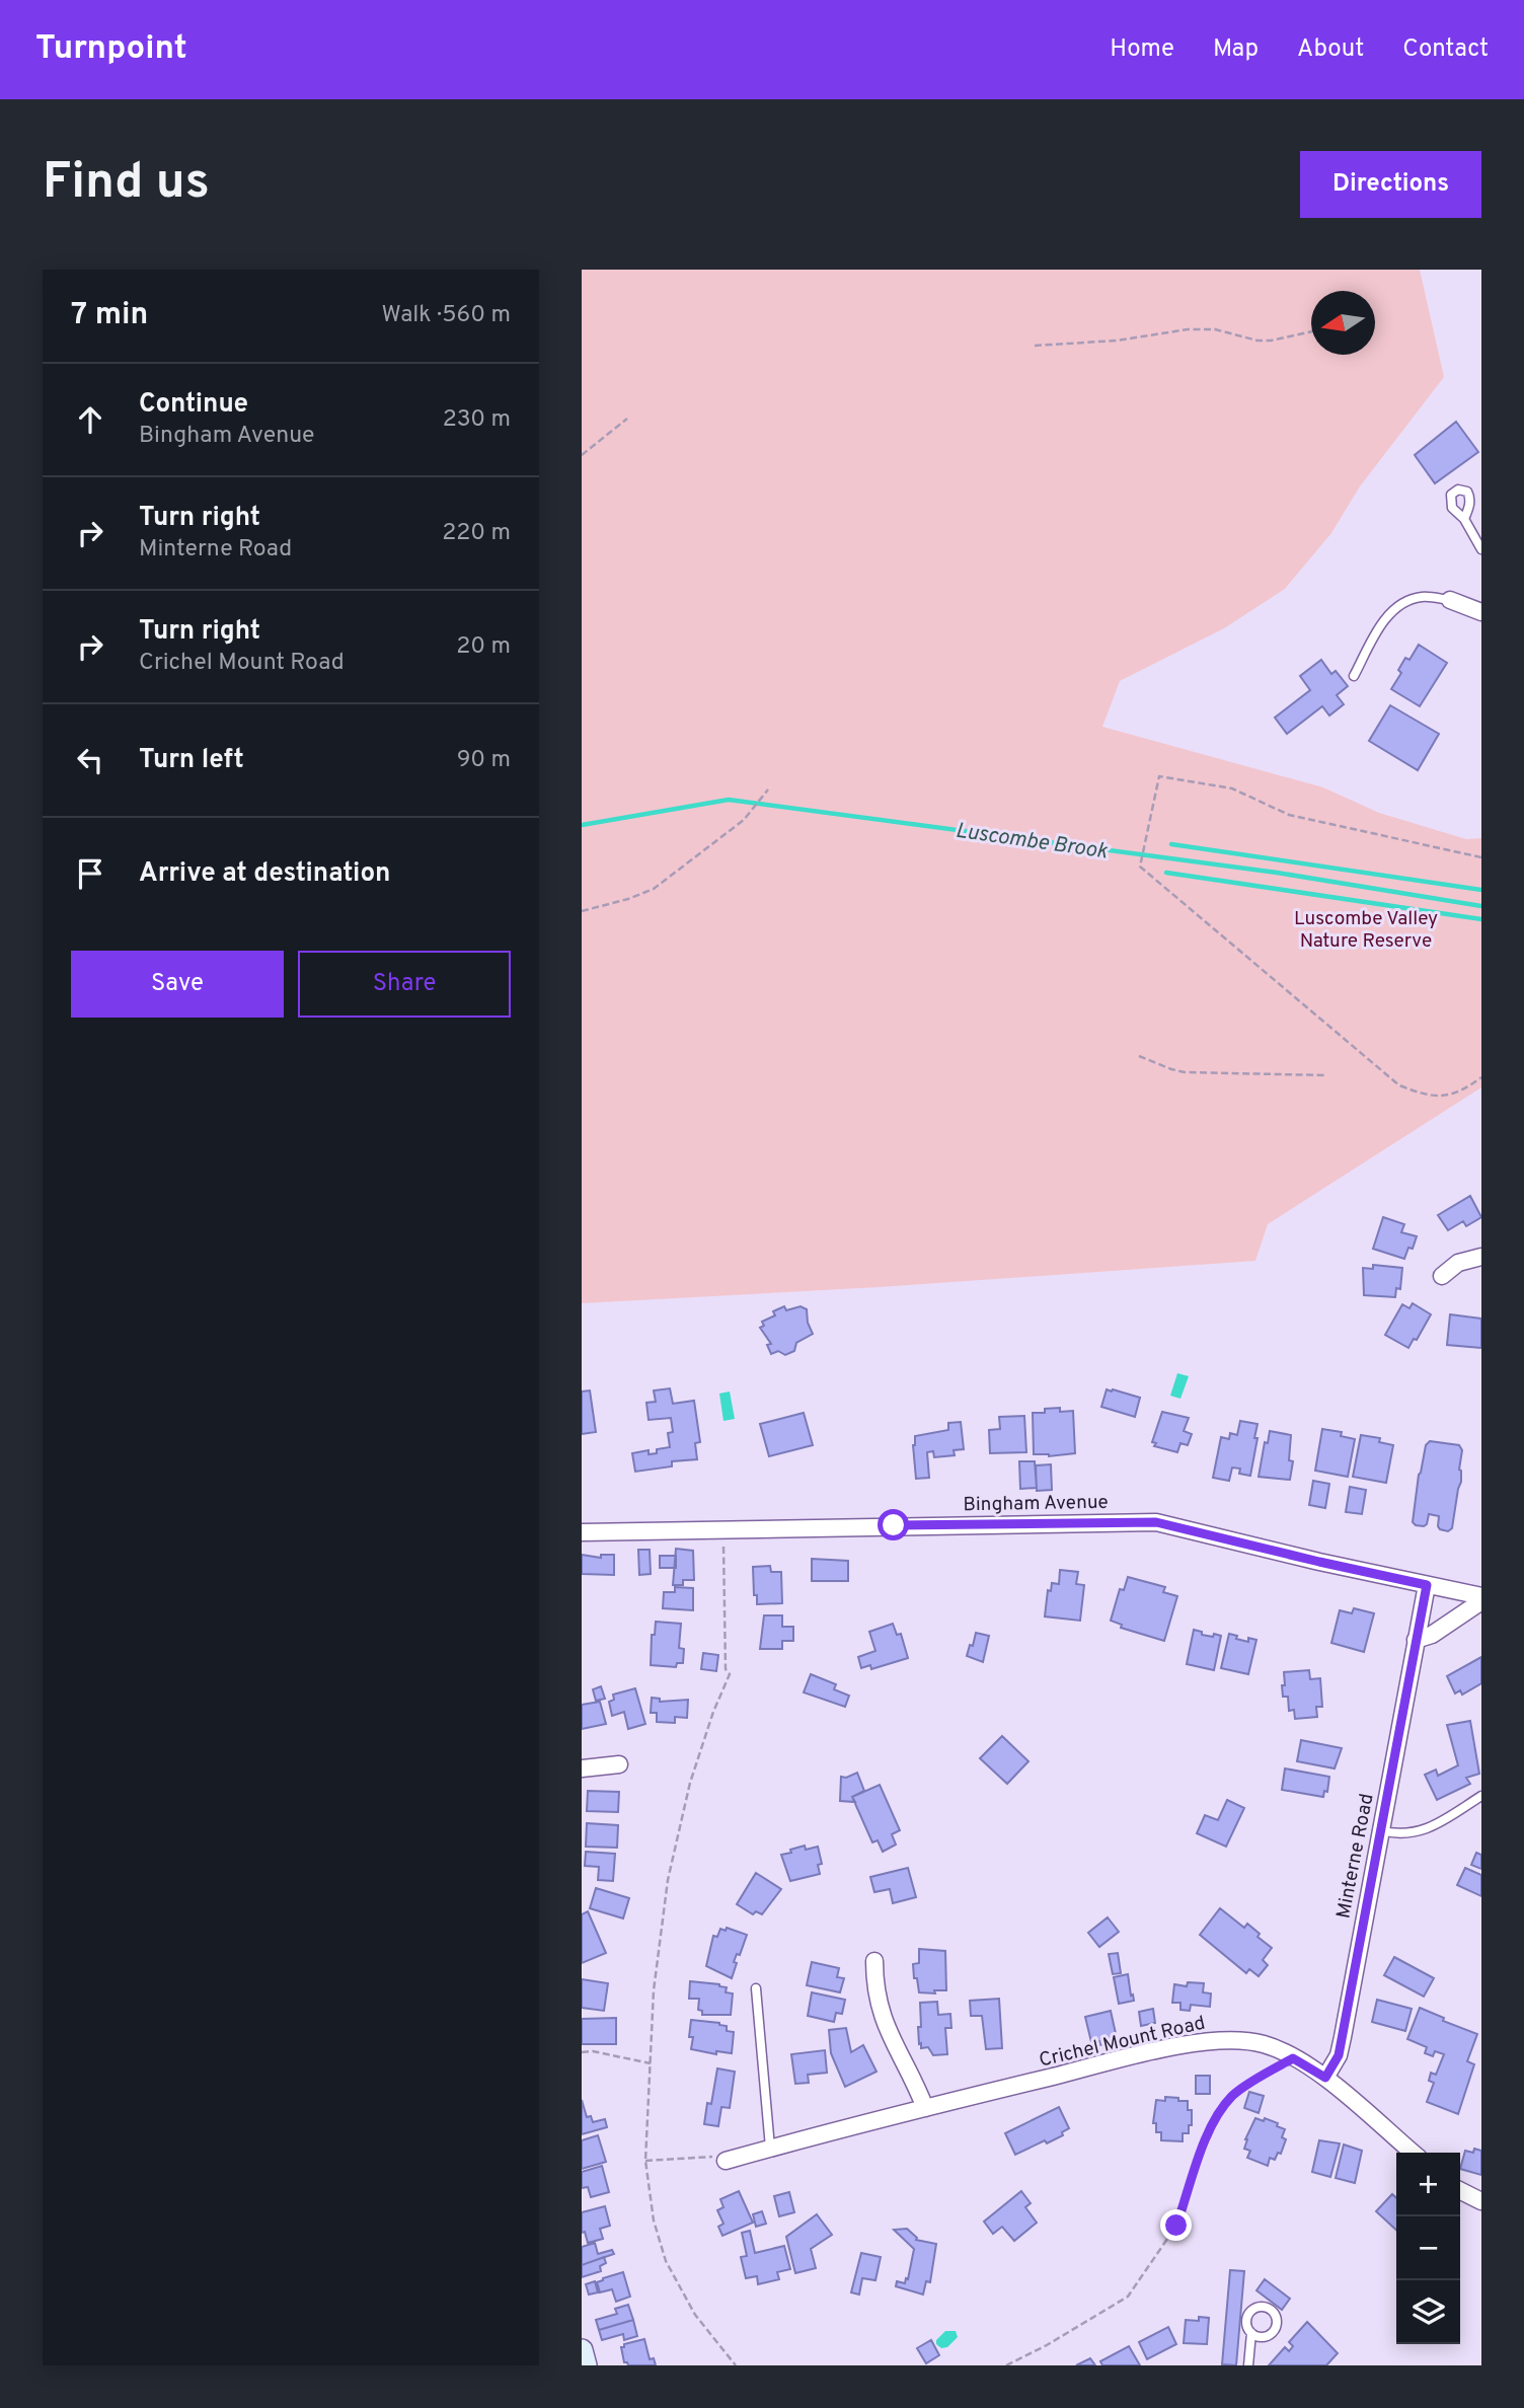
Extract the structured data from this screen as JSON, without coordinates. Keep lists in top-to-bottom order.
{
  "streets": {
    "street": ["Bingham Avenue", "Minterne Road", "Crichel Mount Road"]
  },
  "crossings": [
    ["Bingham Avenue", "Minterne Road"],
    ["Minterne Road", "Crichel Mount Road"]
  ],
  "water": ["Luscombe Brook"],
  "parks": ["Luscombe Valley Nature Reserve"],
  "north": "left",
  "page": {
    "header": "Turnpoint",
    "nav": [
      "Home",
      "Map",
      "About",
      "Contact"
    ],
    "buttons": [
      "Directions",
      ["Save", "Share"]
    ],
    "title": "Find us",
    "heading": ["7 min", "Walk · 560 m"],
    "list": [
      ["Continue", "Bingham Avenue", "230 m"],
      ["Turn right", "Minterne Road", "220 m"],
      ["Turn right", "Crichel Mount Road", "20 m"],
      ["Turn left", "90 m"],
      "Arrive at destination"
    ],
    "map_buttons": ["+", "−"]
  }
}
